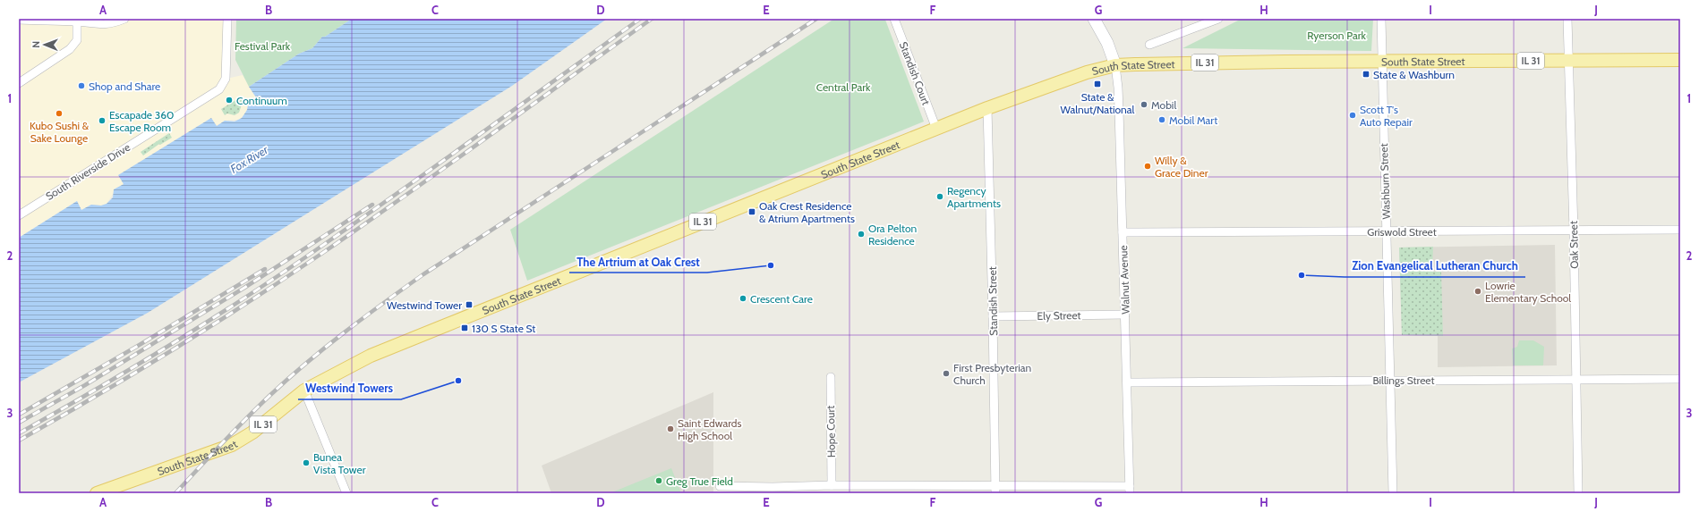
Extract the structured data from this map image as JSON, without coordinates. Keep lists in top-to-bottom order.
{
  "streets": {
    "main road": ["South State Street", "IL 31"],
    "street": [
      "Standish Court",
      "South Riverside Drive",
      "Washburn Street",
      "Griswold Street",
      "Oak Street",
      "Walnut Avenue",
      "Standish Street",
      "Ely Street",
      "Billings Street",
      "Hope Court"
    ]
  },
  "crossings": [
    ["South State Street", "Standish Court"],
    ["South State Street", "Washburn Street"],
    ["South State Street", "Oak Street"],
    ["South State Street", "Walnut Avenue"],
    ["South State Street", "Standish Street"],
    ["Washburn Street", "Griswold Street"],
    ["Washburn Street", "Billings Street"],
    ["Griswold Street", "Oak Street"],
    ["Griswold Street", "Walnut Avenue"],
    ["Oak Street", "Billings Street"],
    ["Walnut Avenue", "Ely Street"],
    ["Walnut Avenue", "Billings Street"],
    ["Standish Street", "Ely Street"]
  ],
  "water": ["Fox River"],
  "parks": ["Ryerson Park", "Festival Park", "Central Park"],
  "places": {
    "transit": [
      "State & Washburn",
      "State & Walnut/National",
      "Oak Crest Residence & Atrium Apartments",
      "Westwind Tower",
      "130 S State St"
    ],
    "other": [
      "Shop and Share",
      "Continuum",
      "Mobil",
      "Kubo Sushi & Sake Lounge",
      "Scott T's Auto Repair",
      "Mobil Mart",
      "Escapade 360 Escape Room",
      "Willy & Grace Diner",
      "Regency Apartments",
      "Ora Pelton Residence",
      "The Artrium at Oak Crest",
      "Zion Evangelical Lutheran Church",
      "Lowrie Elementary School",
      "Crescent Care",
      "First Presbyterian Church",
      "Westwind Towers",
      "Saint Edwards High School",
      "Bunea Vista Tower",
      "Greg True Field"
    ]
  },
  "north": "left",
  "grid": {
    "columns": [
      "A",
      "B",
      "C",
      "D",
      "E",
      "F",
      "G",
      "H",
      "I",
      "J"
    ],
    "rows": ["1", "2", "3"]
  }
}
